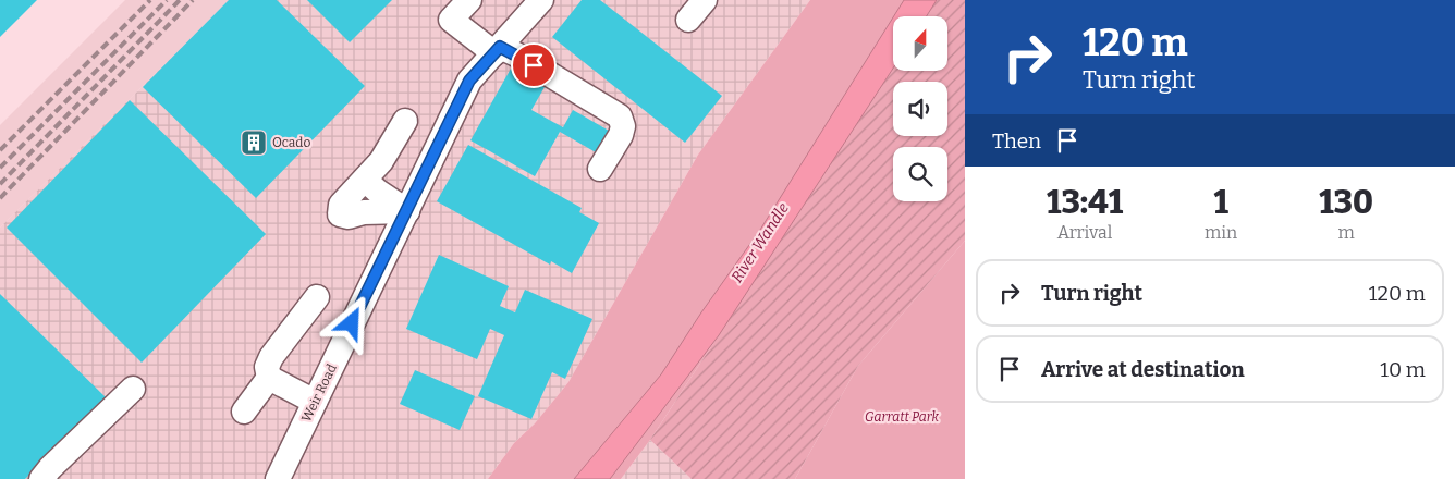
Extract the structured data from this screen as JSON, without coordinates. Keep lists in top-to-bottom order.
{
  "streets": {
    "lane": ["Weir Road"]
  },
  "water": ["River Wandle"],
  "parks": ["Garratt Park"],
  "places": {
    "building": ["Ocado"]
  },
  "north": "top",
  "page": {
    "turn": ["120 m", "Turn right"],
    "then": "Then",
    "eta": [
      "13:41",
      "Arrival",
      "1",
      "min",
      "130",
      "m"
    ],
    "list": [
      {
        "name": "Turn right",
        "value": "120 m"
      },
      {
        "name": "Arrive at destination",
        "value": "10 m"
      }
    ]
  }
}
